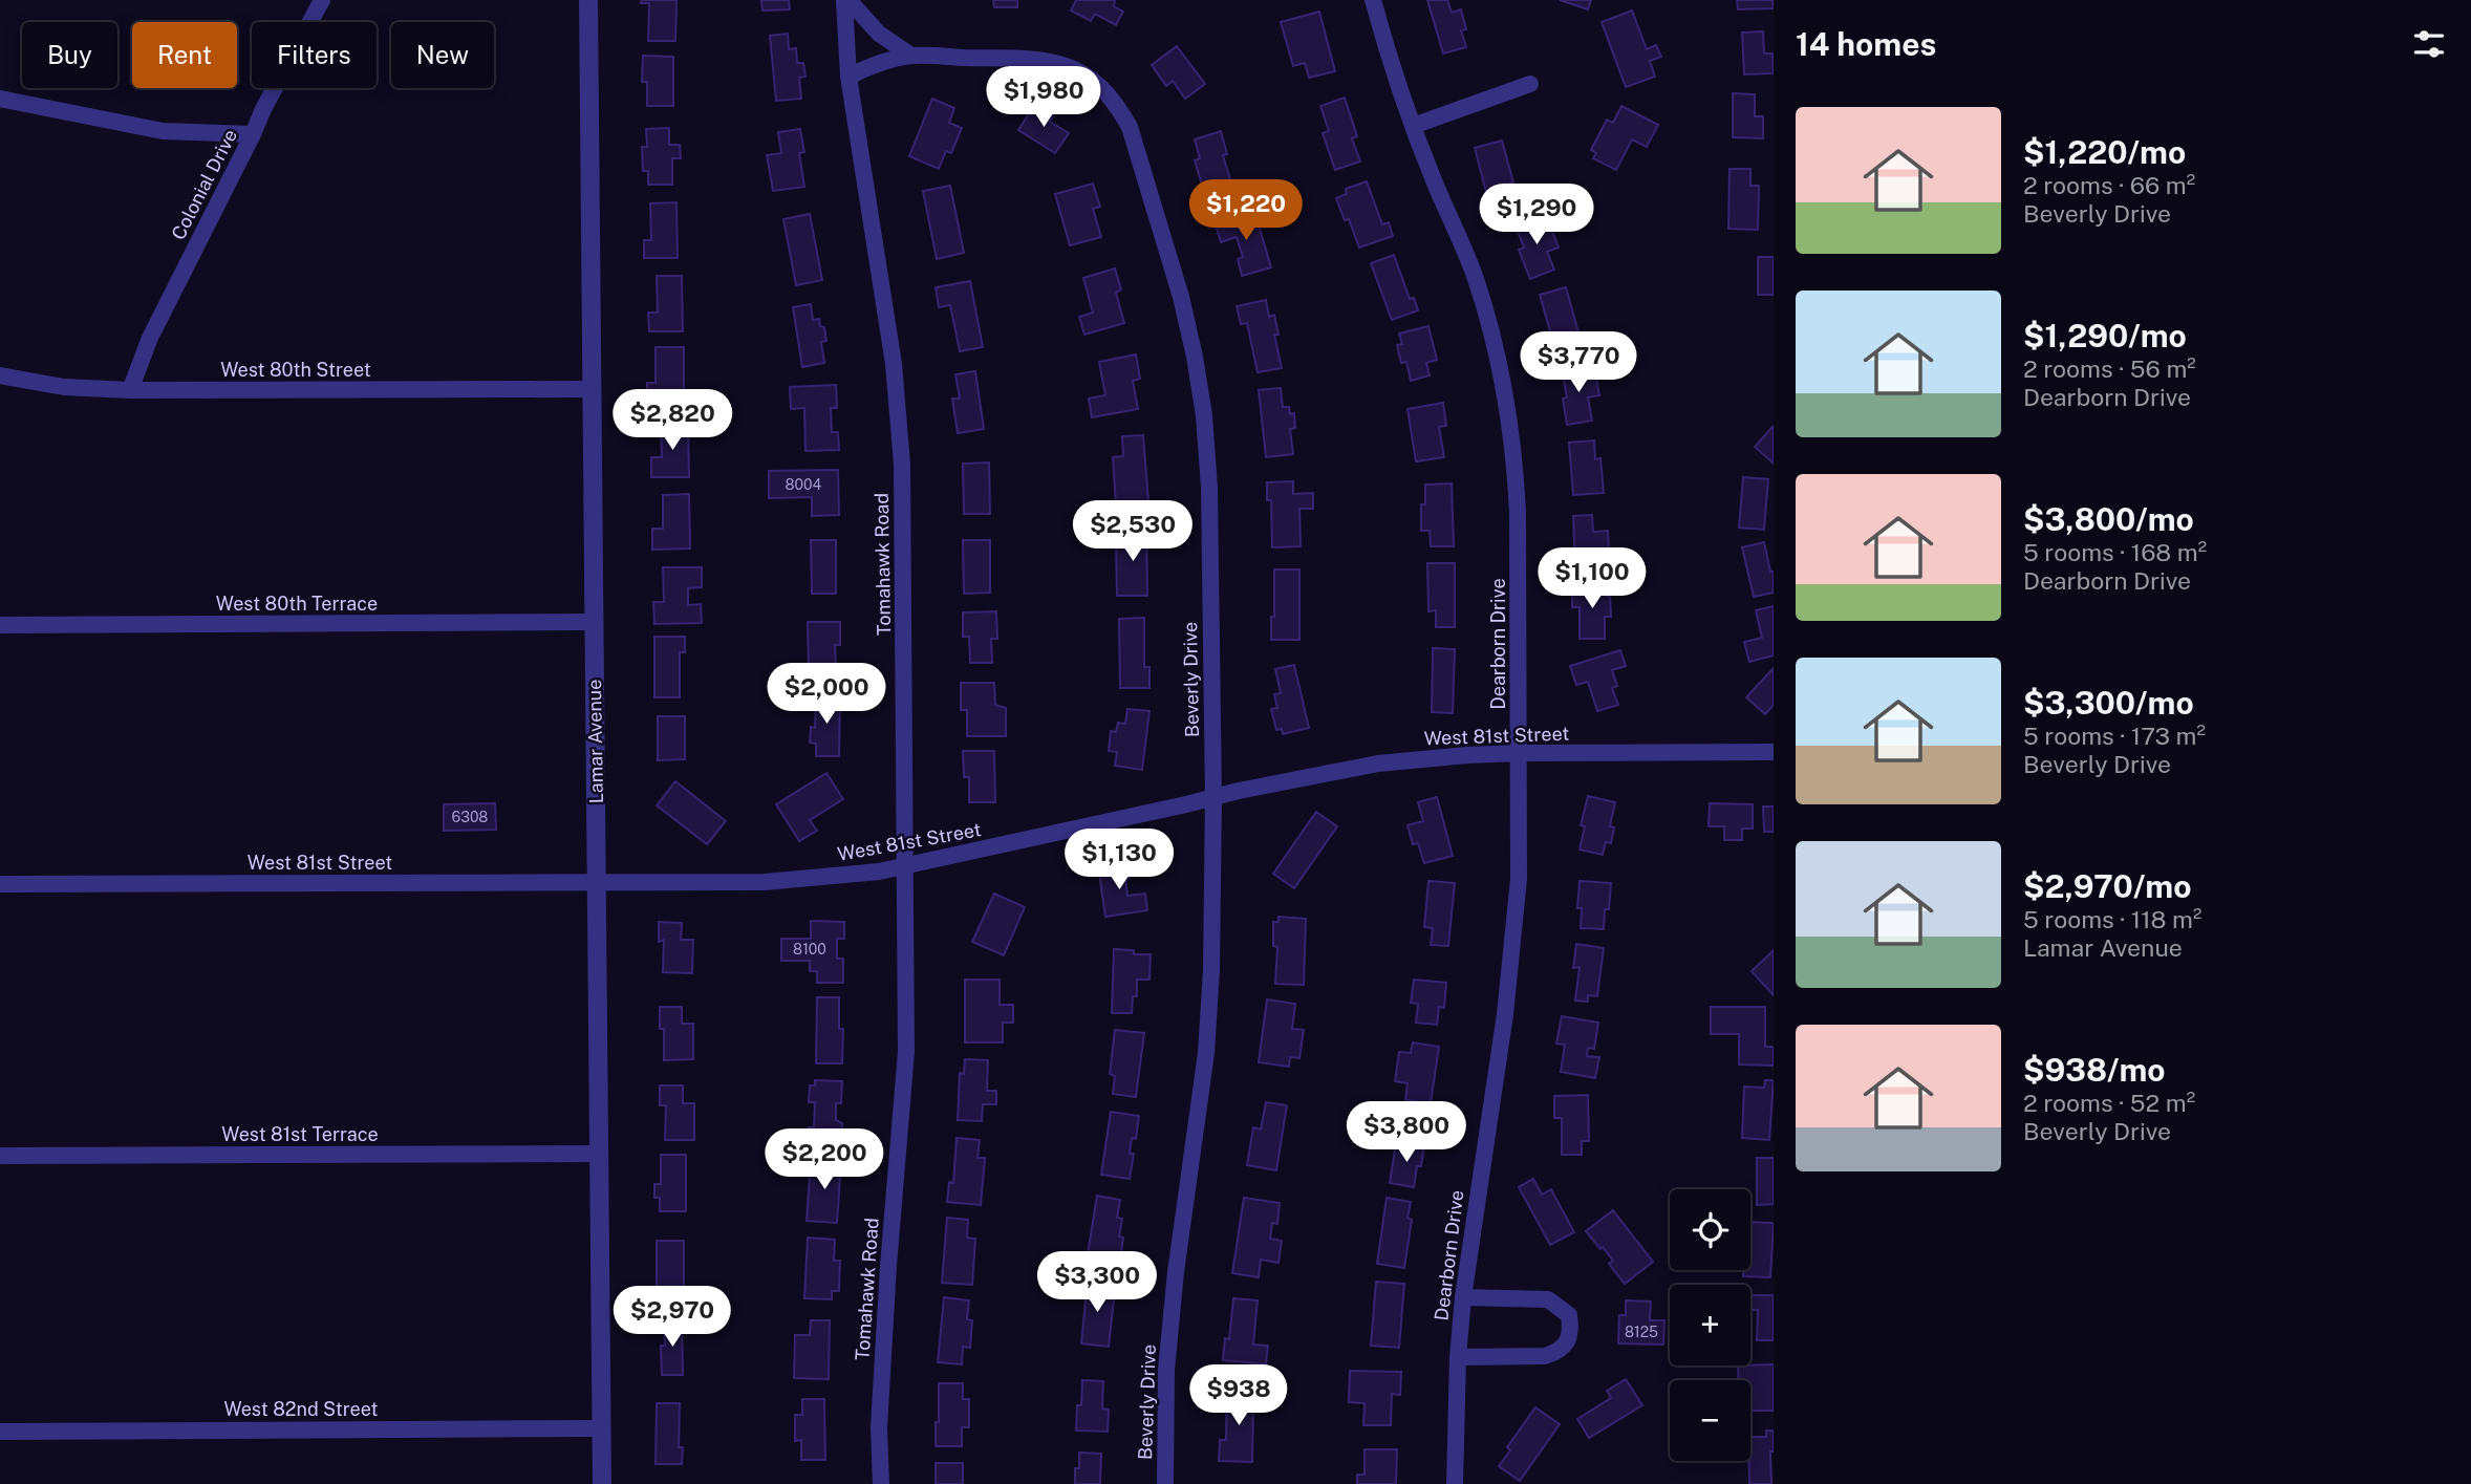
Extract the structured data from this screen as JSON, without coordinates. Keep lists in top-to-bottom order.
{
  "streets": {
    "street": [
      "Colonial Drive",
      "West 80th Street",
      "Tomahawk Road",
      "West 80th Terrace",
      "Dearborn Drive",
      "Beverly Drive",
      "West 81st Street",
      "Lamar Avenue",
      "West 81st Terrace",
      "West 82nd Street"
    ]
  },
  "crossings": [
    ["Colonial Drive", "West 80th Street"],
    ["West 80th Street", "Lamar Avenue"],
    ["Tomahawk Road", "Beverly Drive"],
    ["Tomahawk Road", "West 81st Street"],
    ["West 80th Terrace", "Lamar Avenue"],
    ["Dearborn Drive", "West 81st Street"],
    ["Beverly Drive", "West 81st Street"],
    ["West 81st Street", "Lamar Avenue"],
    ["Lamar Avenue", "West 81st Terrace"],
    ["Lamar Avenue", "West 82nd Street"]
  ],
  "house_numbers": [
    "8004",
    "6308",
    "8100",
    "8125"
  ],
  "page": {
    "heading": "14 homes",
    "chip": [
      "Buy",
      "Rent",
      "Filters",
      "New"
    ],
    "price": [
      "$1,980",
      "$1,220",
      "$1,290",
      "$3,770",
      "$2,820",
      "$2,530",
      "$1,100",
      "$2,000",
      "$1,130",
      "$3,800",
      "$2,200",
      "$3,300",
      "$2,970",
      "$938"
    ],
    "list": [
      {
        "name": "$1,220/mo",
        "note": "2 rooms · 66 m² · Beverly Drive"
      },
      {
        "name": "$1,290/mo",
        "note": "2 rooms · 56 m² · Dearborn Drive"
      },
      {
        "name": "$3,800/mo",
        "note": "5 rooms · 168 m² · Dearborn Drive"
      },
      {
        "name": "$3,300/mo",
        "note": "5 rooms · 173 m² · Beverly Drive"
      },
      {
        "name": "$2,970/mo",
        "note": "5 rooms · 118 m² · Lamar Avenue"
      },
      {
        "name": "$938/mo",
        "note": "2 rooms · 52 m² · Beverly Drive"
      }
    ],
    "map_buttons": ["+", "−"]
  }
}
